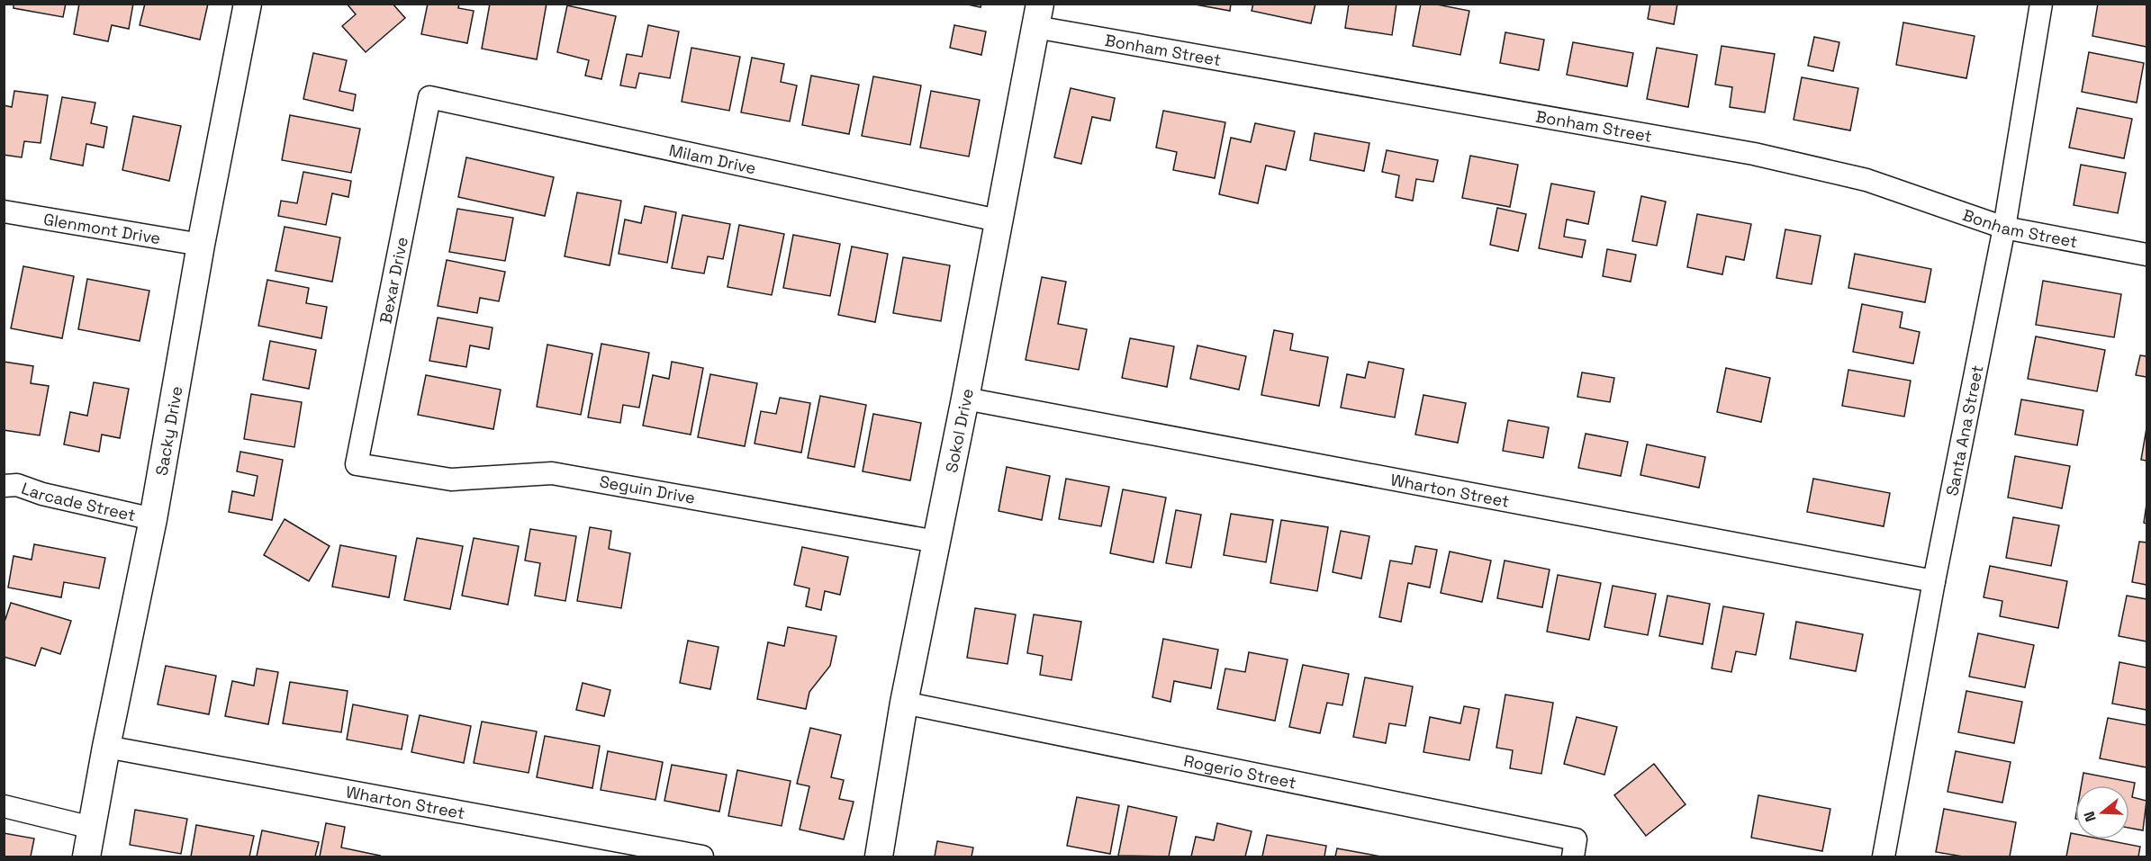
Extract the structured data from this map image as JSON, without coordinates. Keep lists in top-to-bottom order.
{
  "streets": {
    "street": [
      "Bonham Street",
      "Milam Drive",
      "Glenmont Drive",
      "Bexar Drive",
      "Sokol Drive",
      "Sacky Drive",
      "Santa Ana Street",
      "Seguin Drive",
      "Wharton Street",
      "Larcade Street",
      "Rogerio Street"
    ]
  },
  "crossings": [
    ["Bonham Street", "Sokol Drive"],
    ["Bonham Street", "Santa Ana Street"],
    ["Milam Drive", "Bexar Drive"],
    ["Milam Drive", "Sokol Drive"],
    ["Glenmont Drive", "Sacky Drive"],
    ["Bexar Drive", "Seguin Drive"],
    ["Sokol Drive", "Seguin Drive"],
    ["Sokol Drive", "Wharton Street"],
    ["Sokol Drive", "Rogerio Street"],
    ["Sacky Drive", "Wharton Street"],
    ["Sacky Drive", "Larcade Street"],
    ["Santa Ana Street", "Wharton Street"]
  ],
  "north": "left"
}
